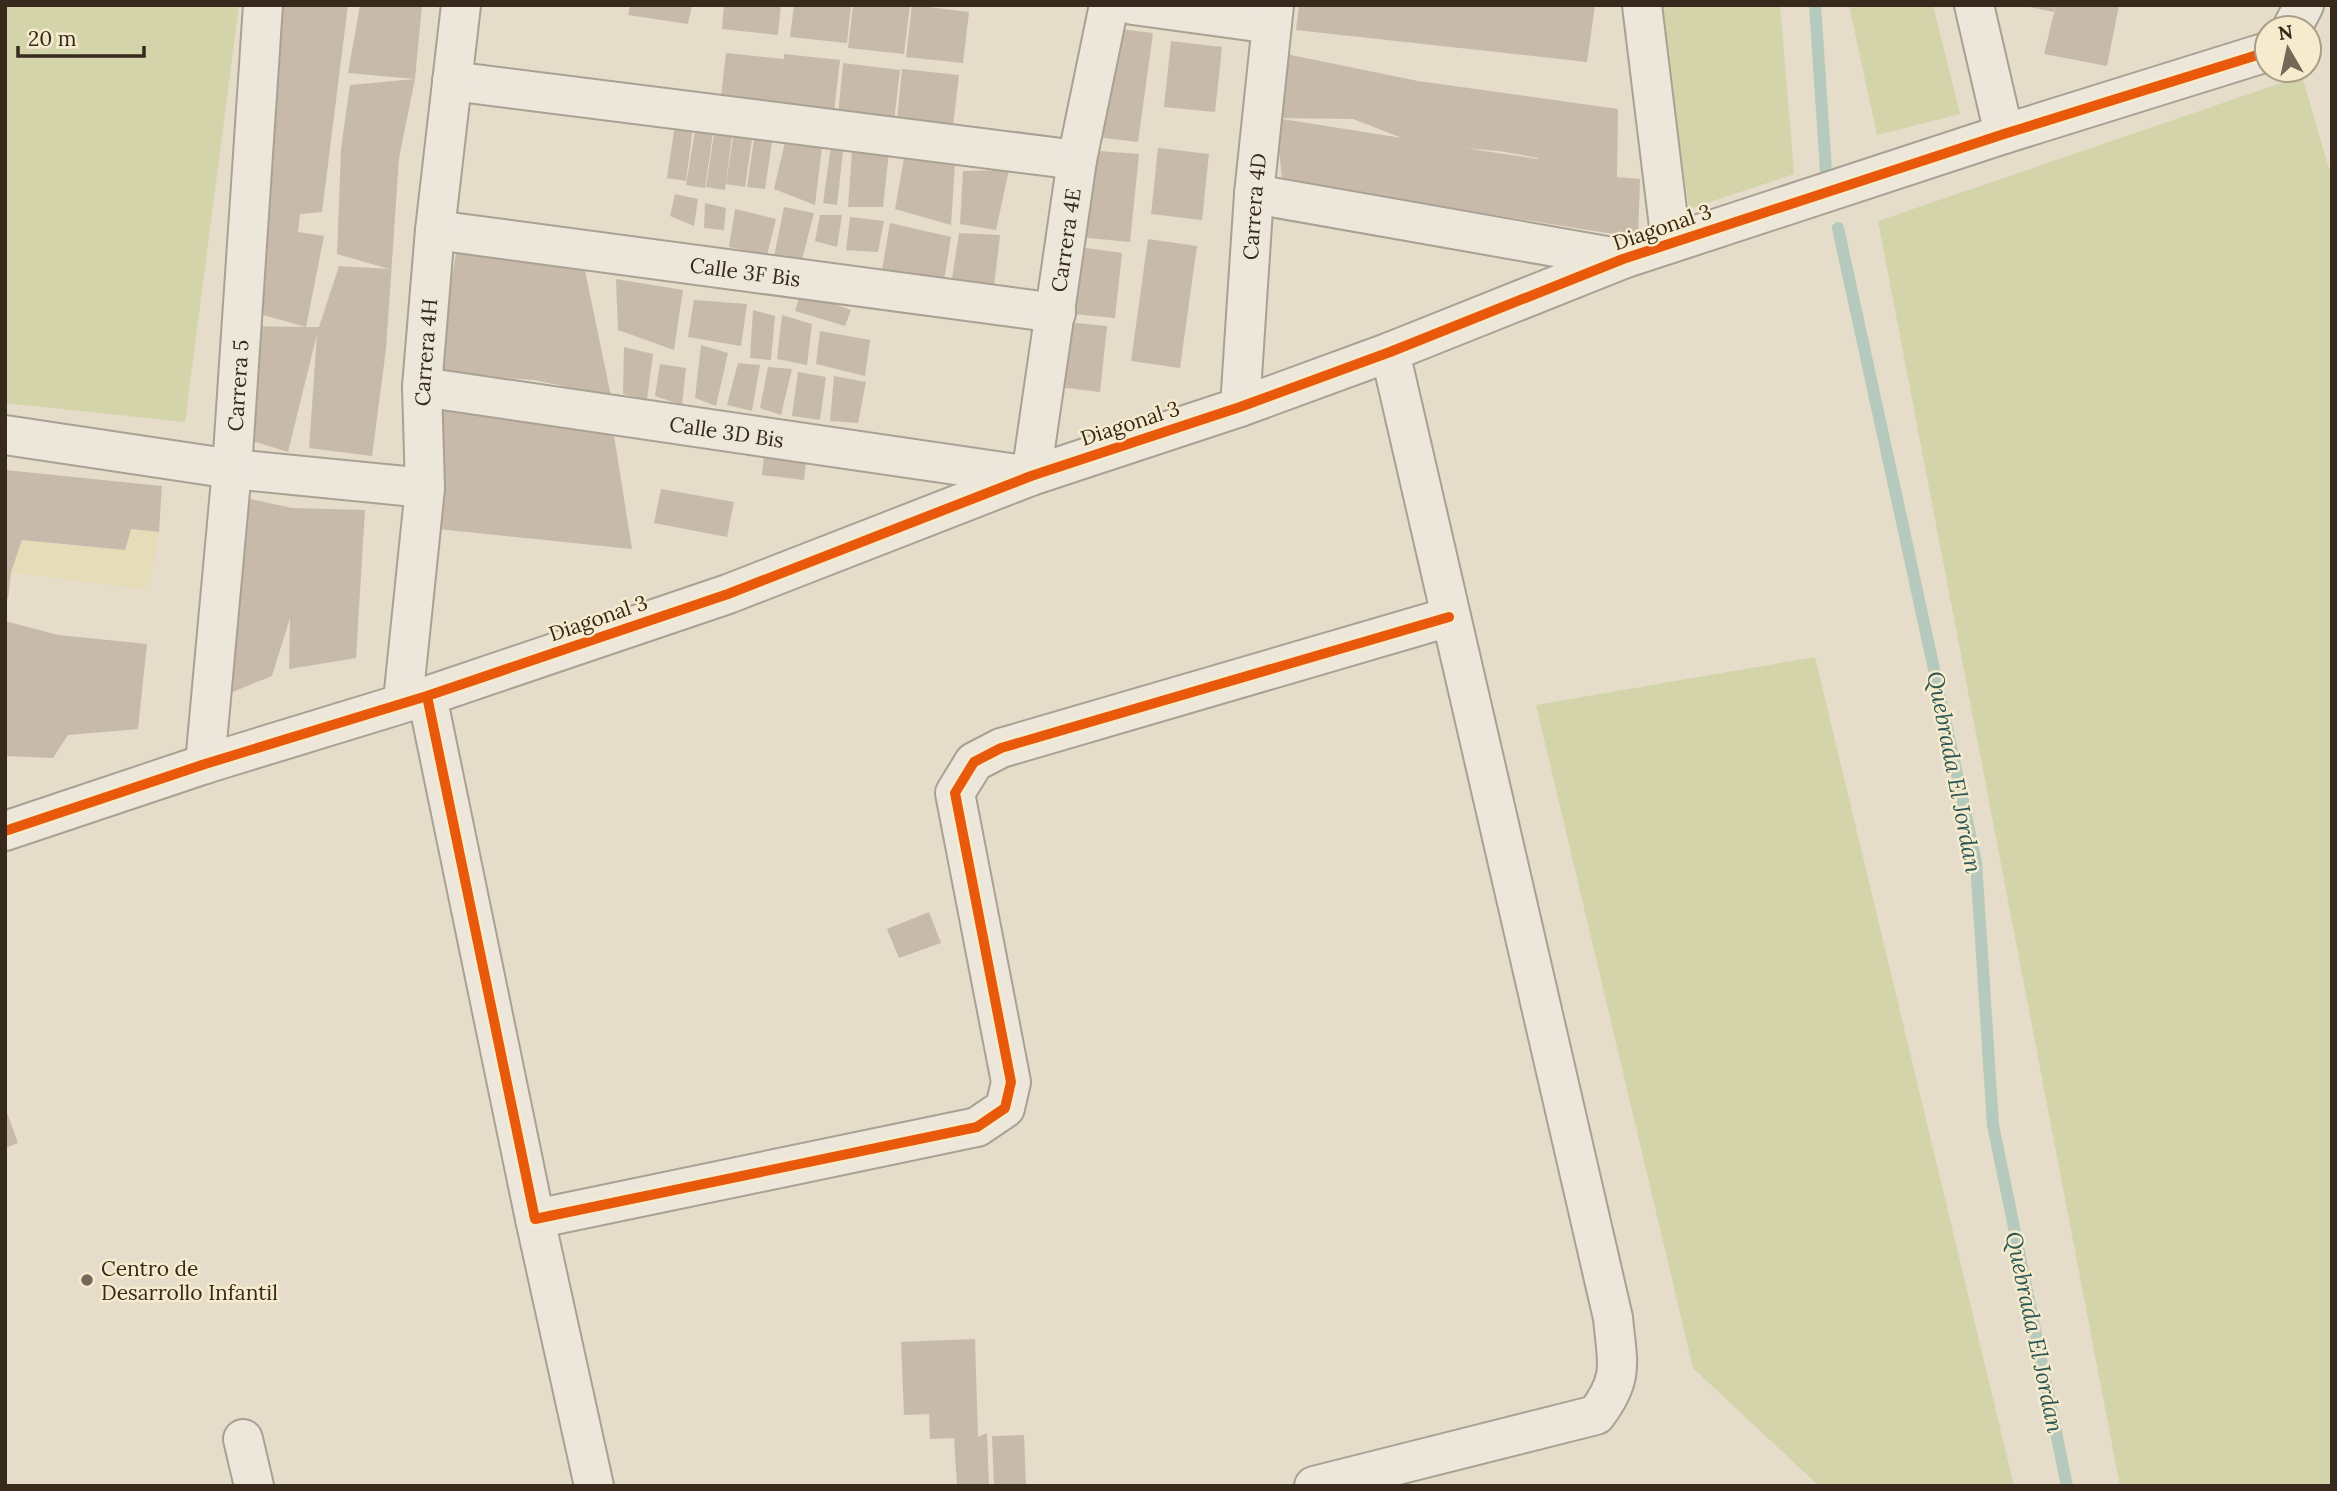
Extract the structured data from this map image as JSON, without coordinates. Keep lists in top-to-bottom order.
{
  "streets": {
    "street": [
      "Carrera 4D",
      "Diagonal 3",
      "Carrera 4E",
      "Calle 3F Bis",
      "Carrera 4H",
      "Carrera 5",
      "Calle 3D Bis"
    ]
  },
  "crossings": [
    ["Carrera 4D", "Diagonal 3"],
    ["Diagonal 3", "Carrera 4E"],
    ["Diagonal 3", "Carrera 4H"],
    ["Diagonal 3", "Carrera 5"],
    ["Diagonal 3", "Calle 3D Bis"],
    ["Carrera 4E", "Calle 3F Bis"],
    ["Carrera 4E", "Calle 3D Bis"],
    ["Calle 3F Bis", "Carrera 4H"],
    ["Carrera 4H", "Calle 3D Bis"]
  ],
  "water": ["Quebrada El Jordan"],
  "places": ["Centro de Desarrollo Infantil"],
  "scale_bar": "20 m",
  "north": "top"
}
